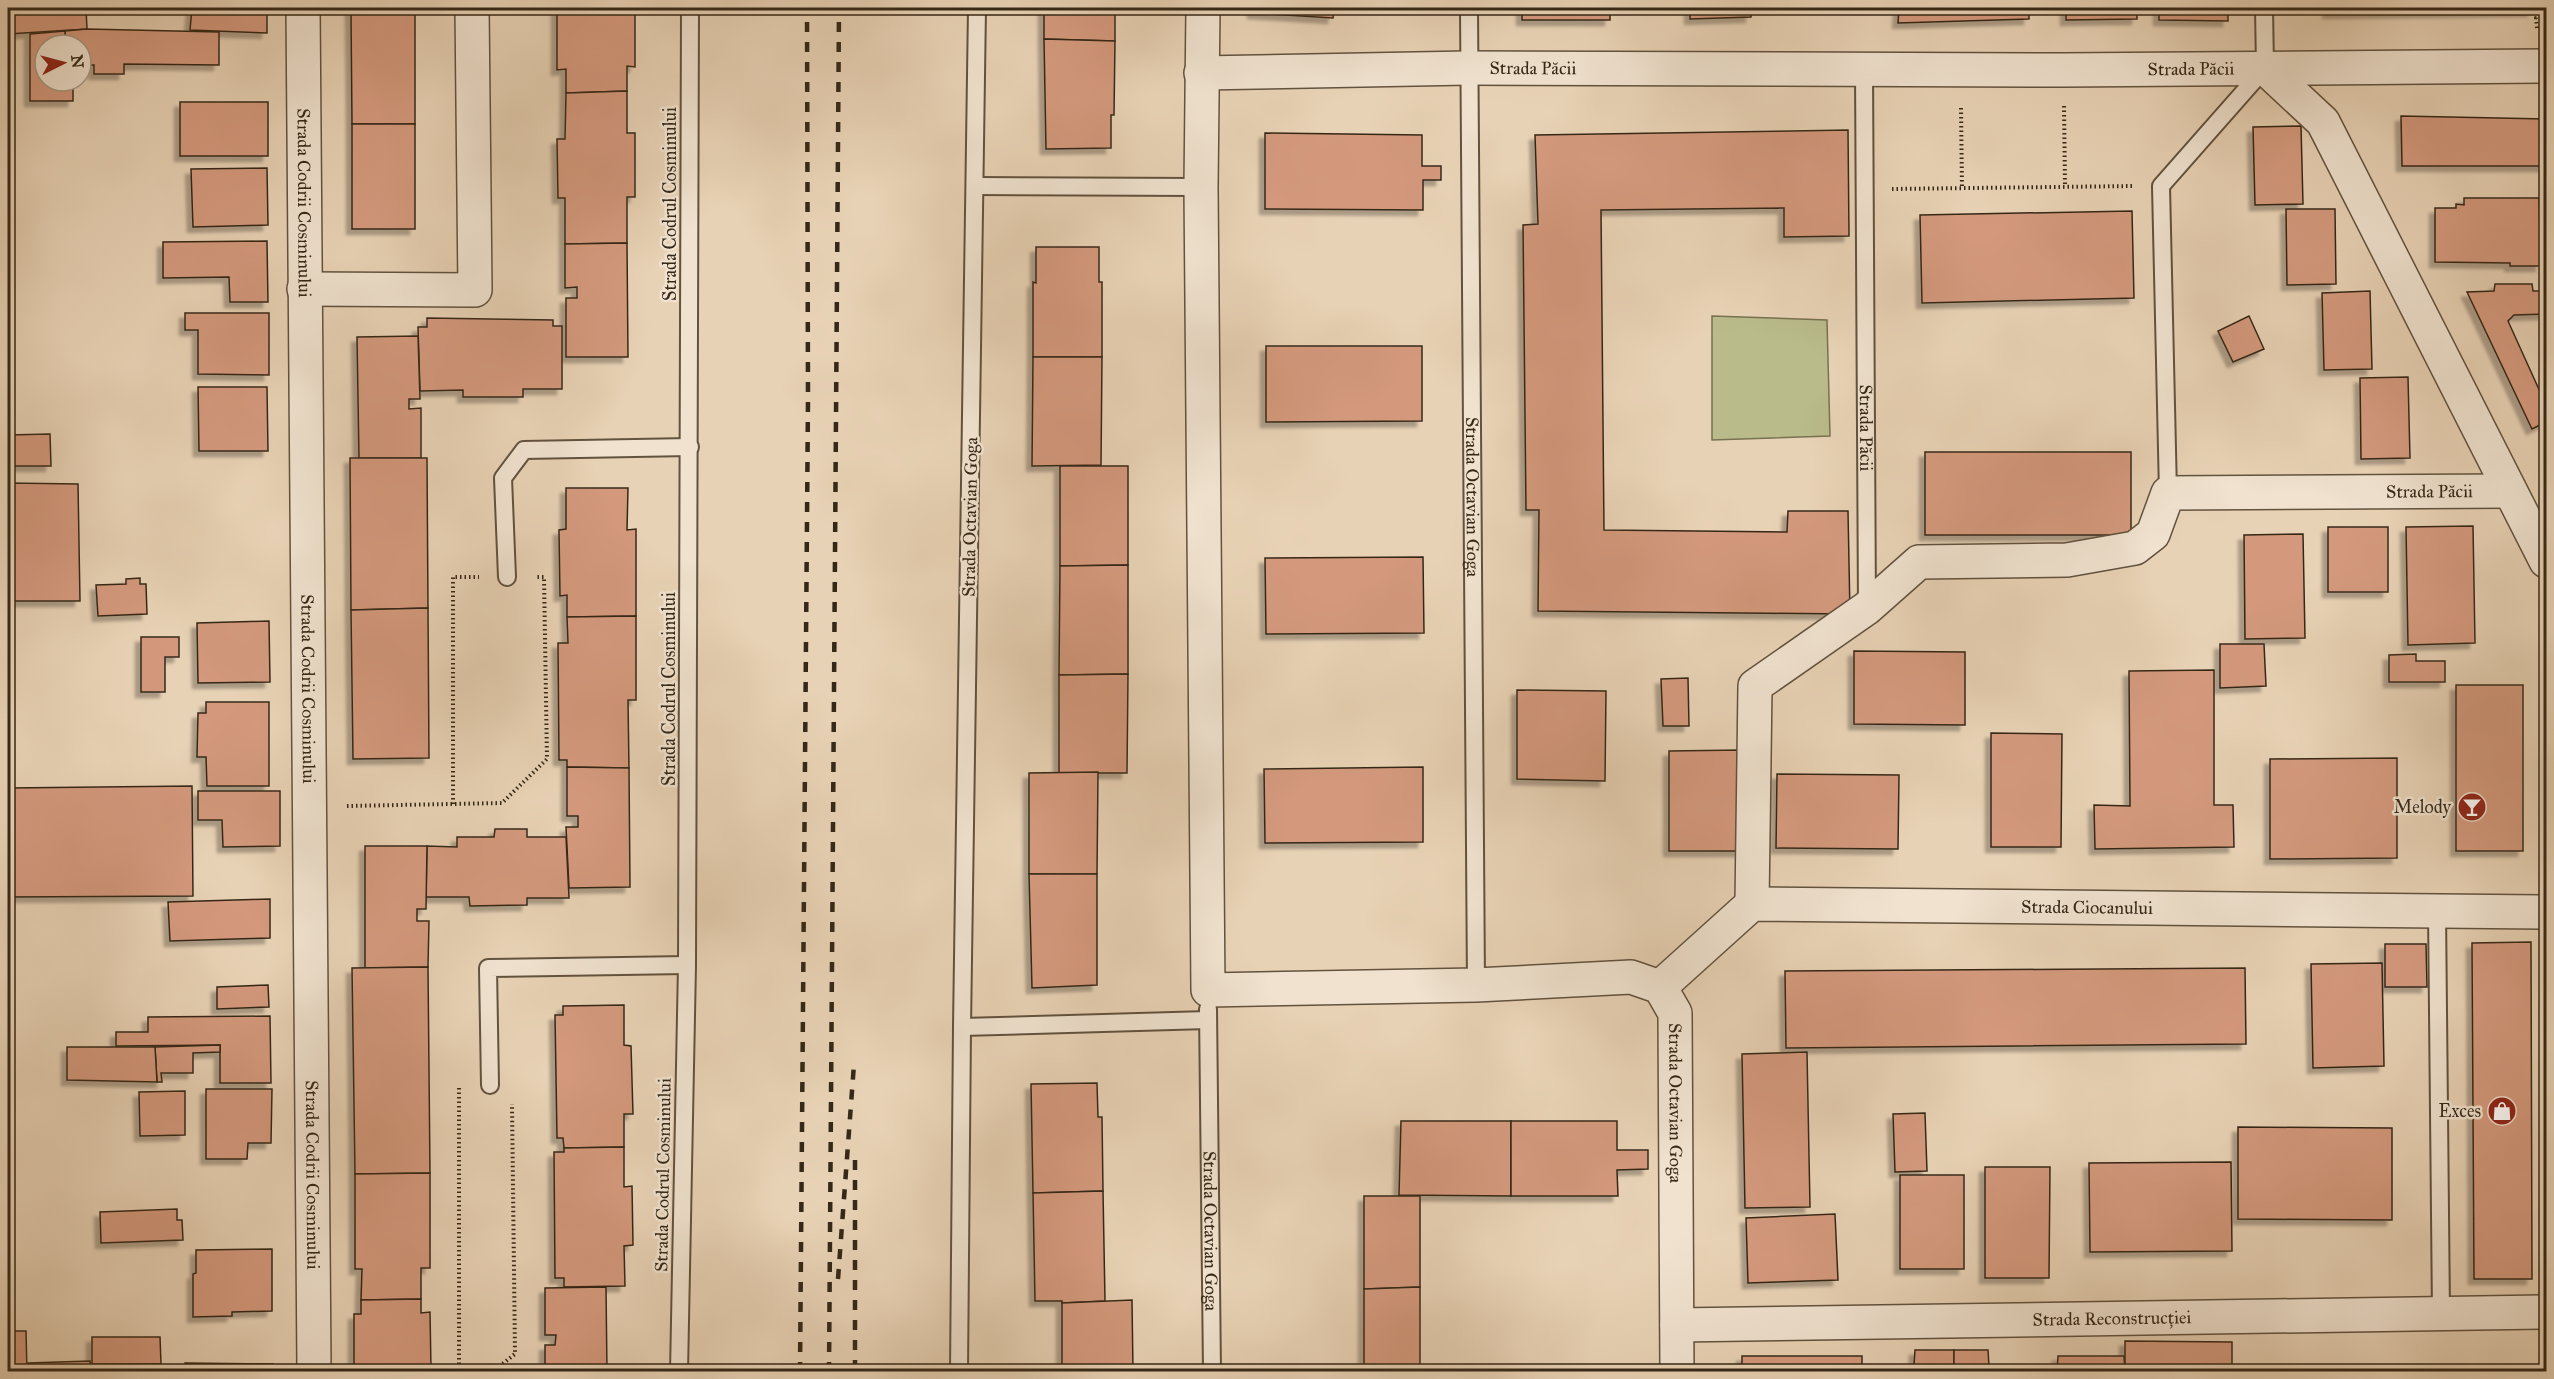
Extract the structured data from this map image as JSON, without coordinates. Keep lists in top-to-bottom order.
{
  "streets": {
    "street": [
      "Strada Păcii",
      "Strada Codrii Cosminului",
      "Strada Octavian Goga",
      "Strada Ciocanului",
      "Strada Reconstrucției"
    ],
    "lane": ["Strada Codrul Cosminului"]
  },
  "crossings": [
    ["Strada Păcii", "Strada Octavian Goga"],
    ["Strada Octavian Goga", "Strada Reconstrucției"]
  ],
  "places": {
    "bar": ["Melody"],
    "shop": ["Exces"]
  },
  "north": "right"
}
